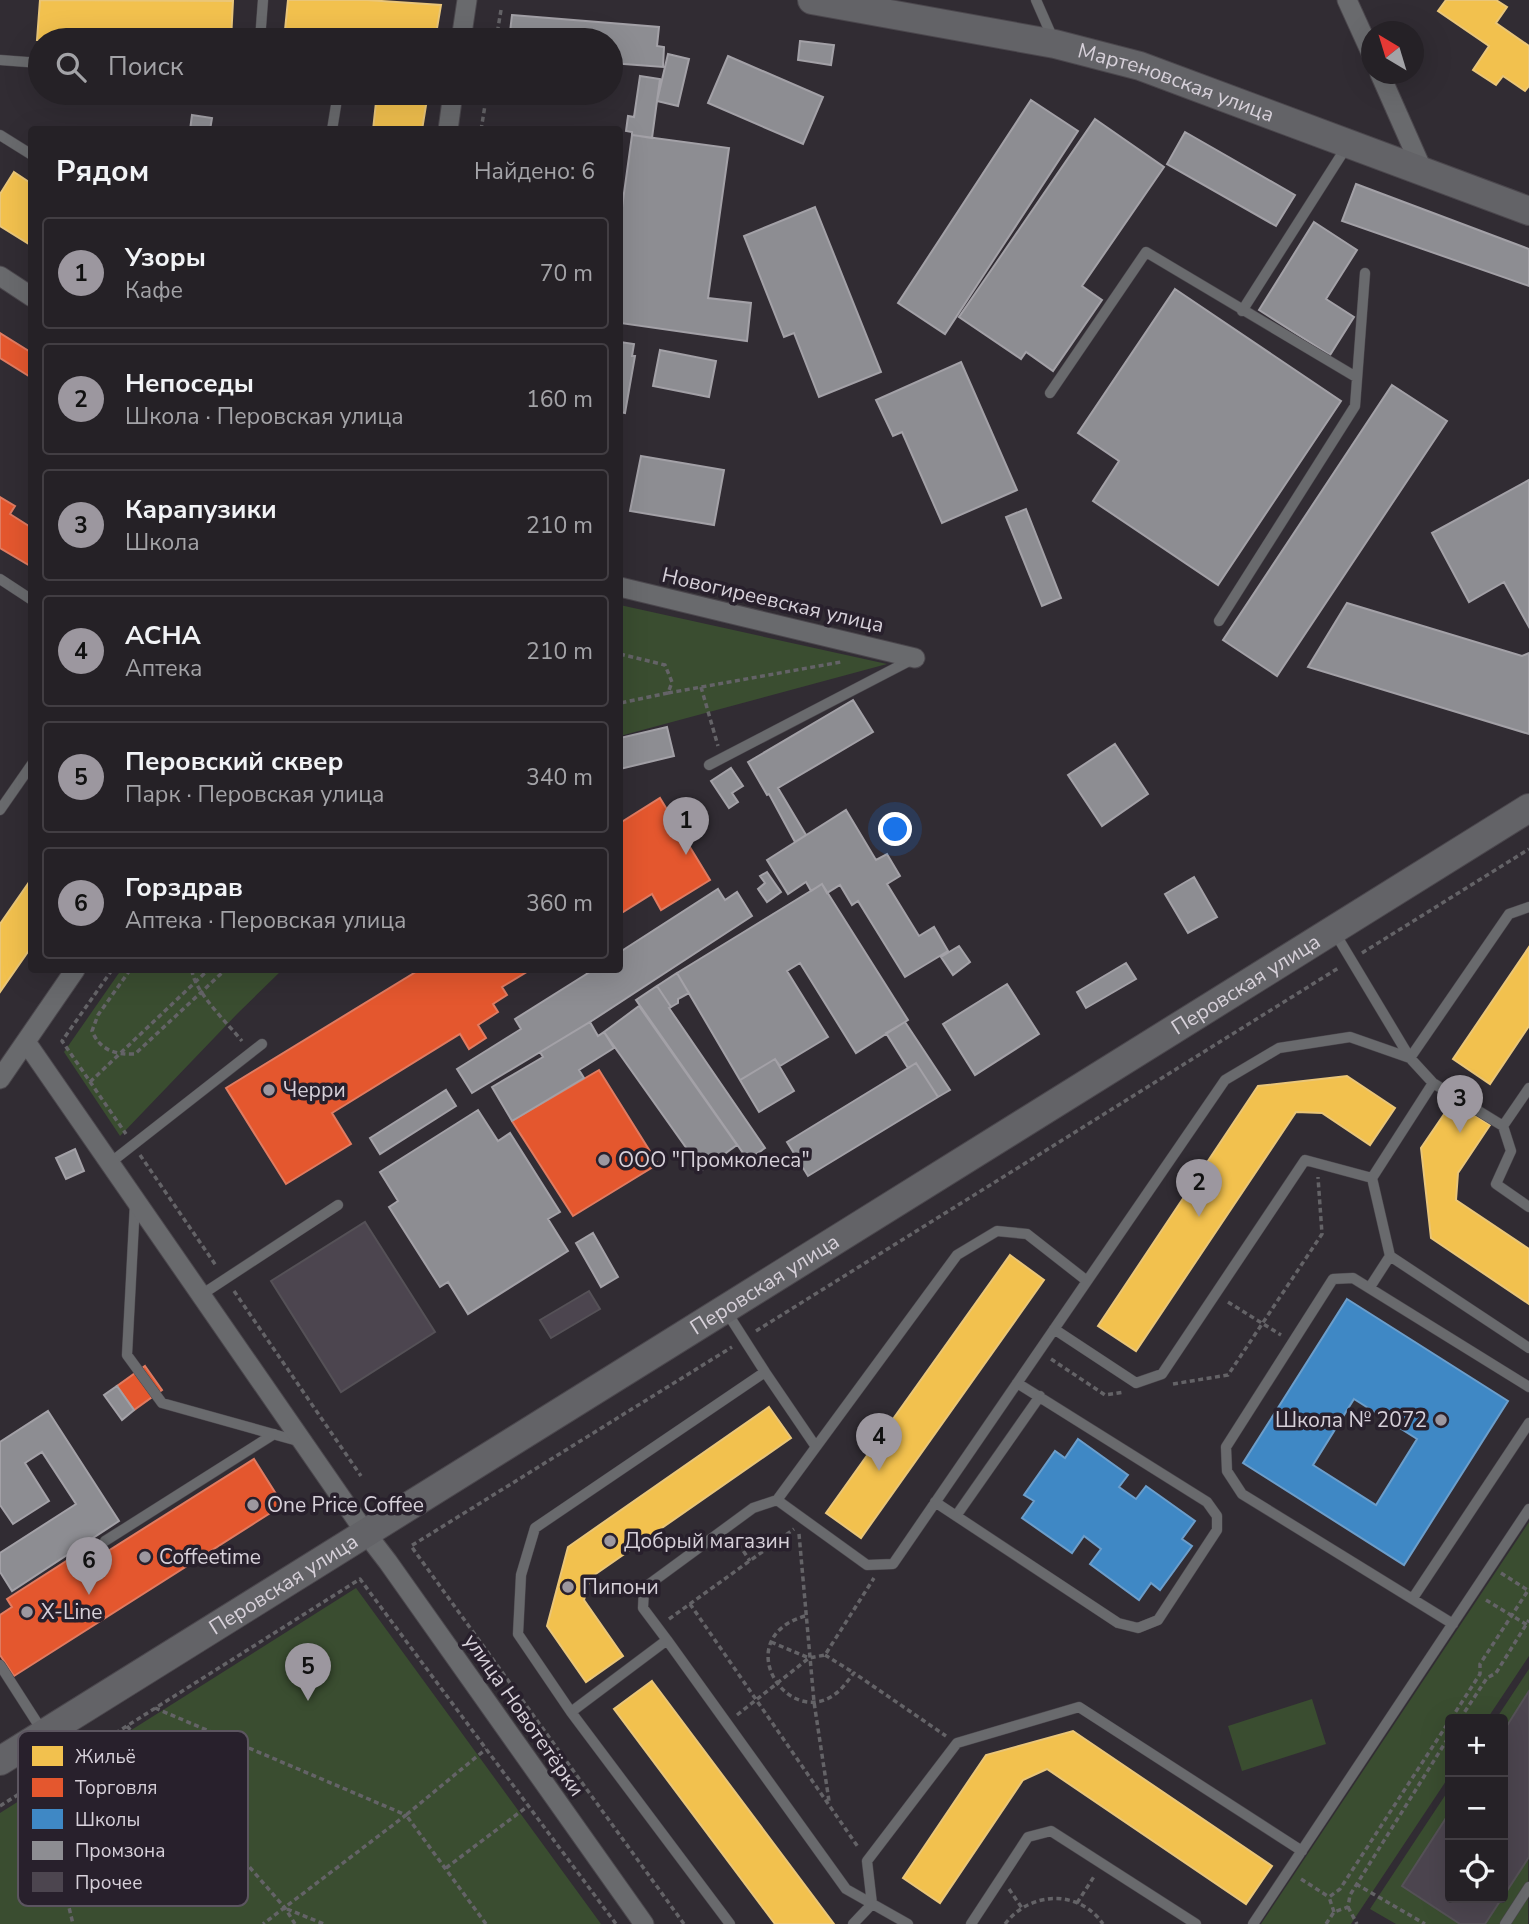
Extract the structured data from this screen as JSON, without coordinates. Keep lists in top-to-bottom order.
{
  "streets": {
    "main road": ["Мартеновская улица", "Перовская улица"],
    "street": ["Новогиреевская улица", "улица Новотетёрки"]
  },
  "crossings": [
    ["Перовская улица", "улица Новотетёрки"]
  ],
  "places": [
    "Черри",
    "ООО \"Промколеса\"",
    "Школа № 2072",
    "One Price Coffee",
    "Добрый магазин",
    "Coffeetime",
    "Пипони",
    "X-Line"
  ],
  "legend": [
    "Жильё",
    "Торговля",
    "Школы",
    "Промзона",
    "Прочее"
  ],
  "north": "top left",
  "page": {
    "search": "Поиск",
    "heading": ["Рядом", "Найдено: 6"],
    "list": [
      {
        "mark": "1",
        "name": "Узоры",
        "note": "Кафе",
        "value": "70 m"
      },
      {
        "mark": "2",
        "name": "Непоседы",
        "note": "Школа · Перовская улица",
        "value": "160 m"
      },
      {
        "mark": "3",
        "name": "Карапузики",
        "note": "Школа",
        "value": "210 m"
      },
      {
        "mark": "4",
        "name": "АСНА",
        "note": "Аптека",
        "value": "210 m"
      },
      {
        "mark": "5",
        "name": "Перовский сквер",
        "note": "Парк · Перовская улица",
        "value": "340 m"
      },
      {
        "mark": "6",
        "name": "Горздрав",
        "note": "Аптека · Перовская улица",
        "value": "360 m"
      }
    ],
    "pins": [
      "1",
      "3",
      "2",
      "4",
      "6",
      "5"
    ],
    "map_buttons": ["+", "−"]
  }
}
